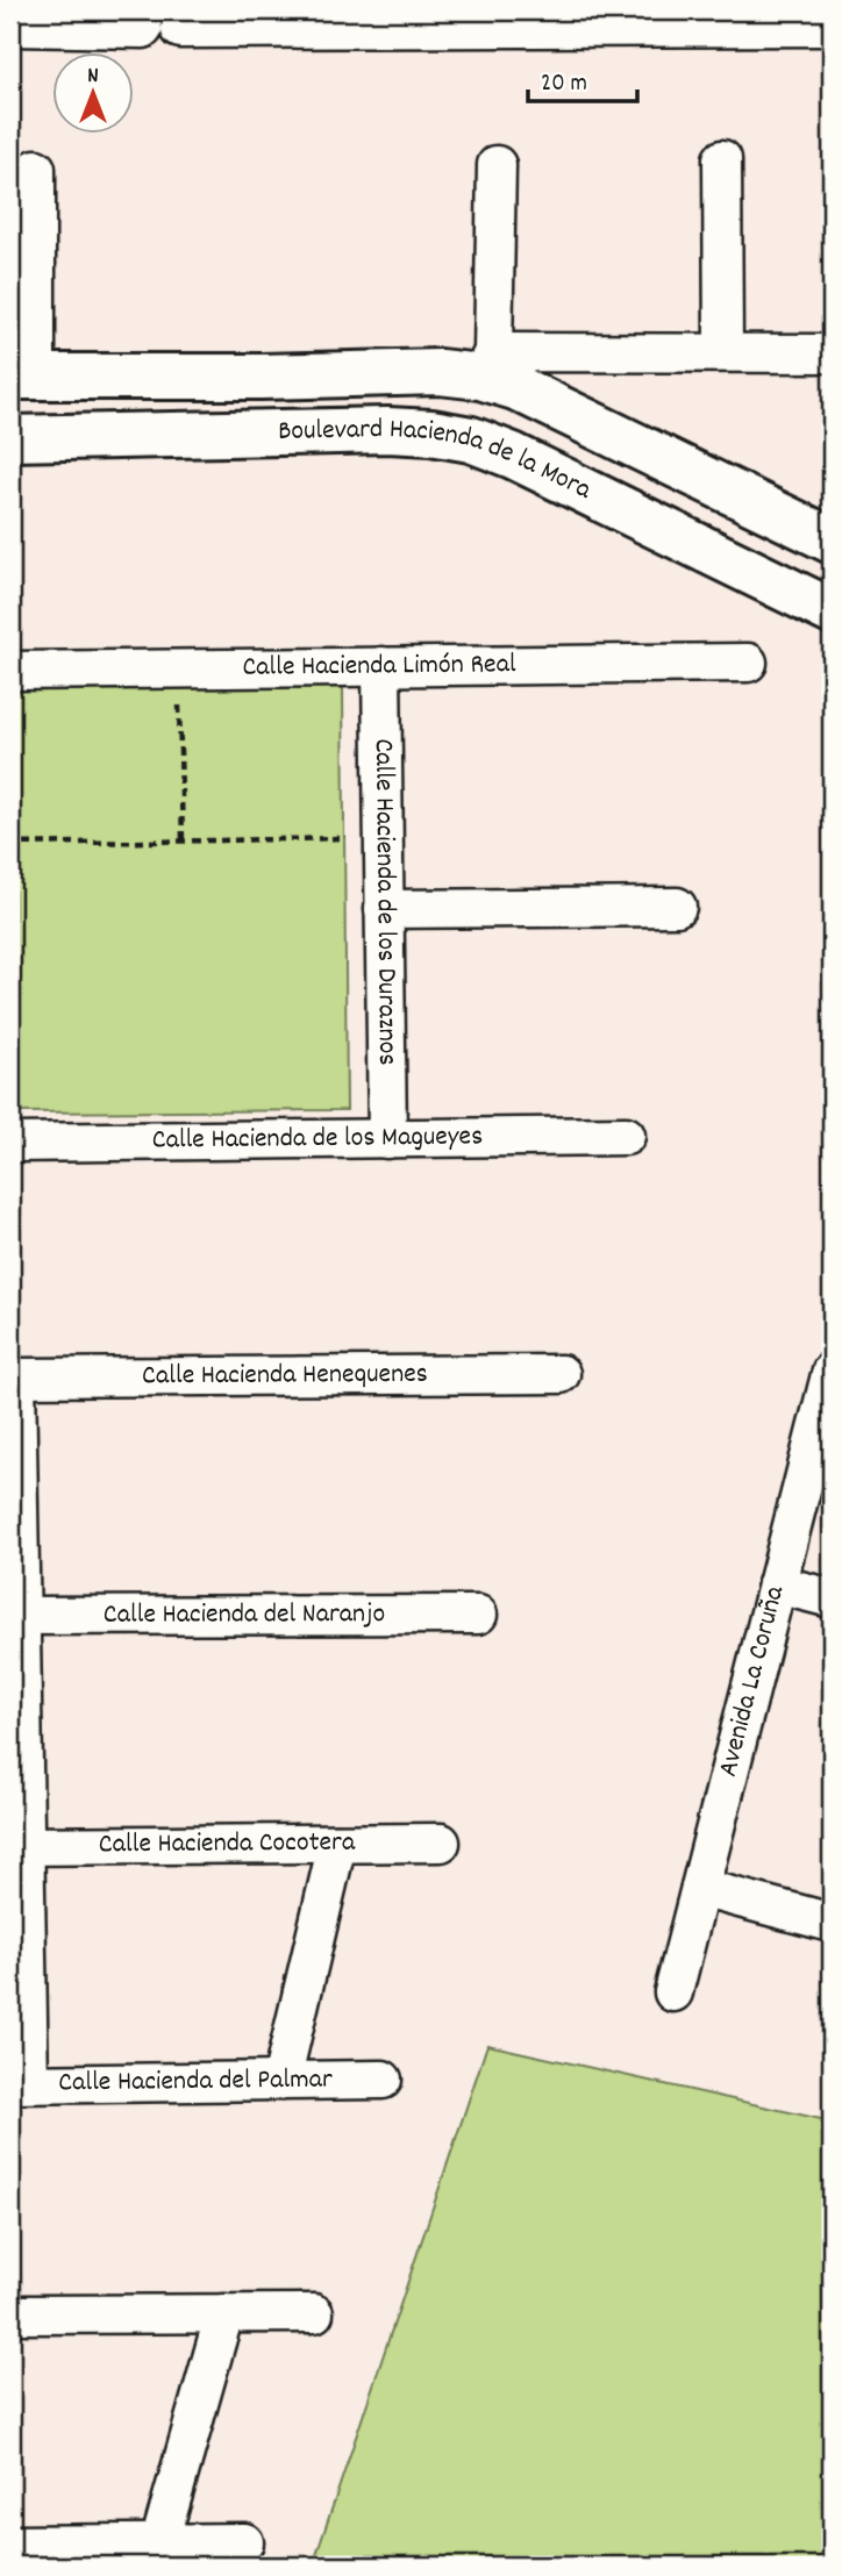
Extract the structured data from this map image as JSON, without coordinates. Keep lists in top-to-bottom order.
{
  "streets": {
    "street": [
      "Boulevard Hacienda de la Mora",
      "Calle Hacienda Limón Real",
      "Calle Hacienda de los Duraznos",
      "Calle Hacienda de los Magueyes",
      "Calle Hacienda Henequenes",
      "Calle Hacienda del Naranjo",
      "Avenida La Coruña",
      "Calle Hacienda Cocotera",
      "Calle Hacienda del Palmar"
    ]
  },
  "crossings": [
    ["Calle Hacienda Limón Real", "Calle Hacienda de los Duraznos"],
    ["Calle Hacienda de los Duraznos", "Calle Hacienda de los Magueyes"]
  ],
  "scale_bar": "20 m",
  "north": "top"
}
